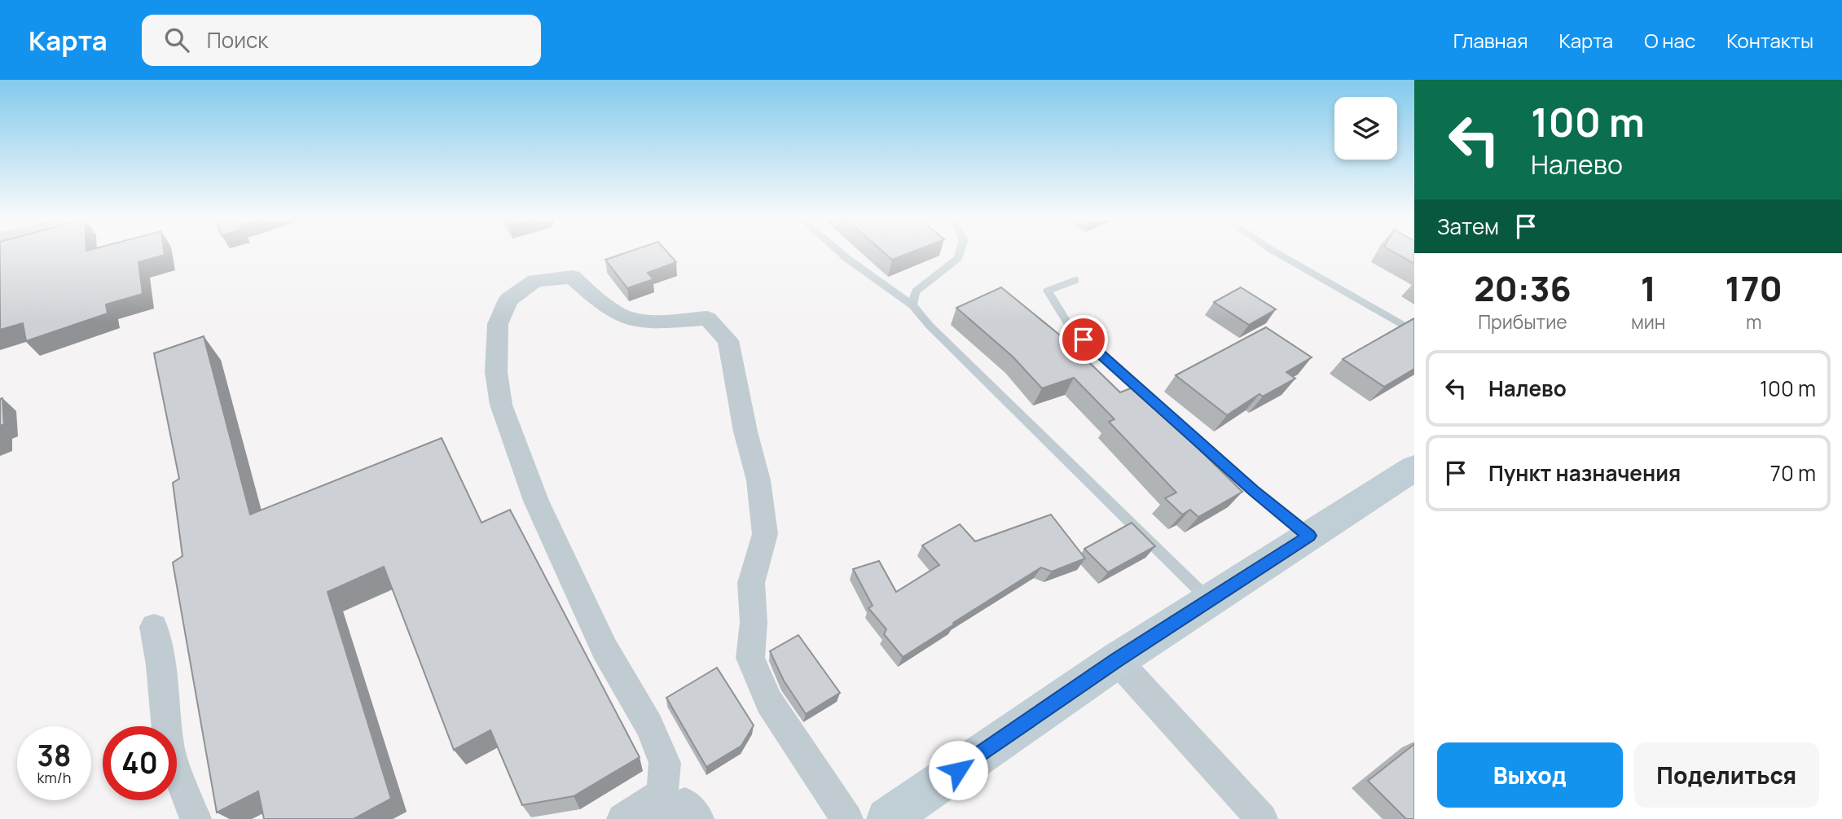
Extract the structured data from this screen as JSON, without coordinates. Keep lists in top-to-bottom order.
{
  "page": {
    "header": "Карта",
    "search": "Поиск",
    "nav": [
      "Главная",
      "Карта",
      "О нас",
      "Контакты"
    ],
    "turn": ["100 m", "Налево"],
    "then": "Затем",
    "eta": [
      "20:36",
      "Прибытие",
      "1",
      "мин",
      "170",
      "m"
    ],
    "list": [
      {
        "name": "Налево",
        "value": "100 m"
      },
      {
        "name": "Пункт назначения",
        "value": "70 m"
      }
    ],
    "speed": "38 km/h",
    "limit": "40",
    "buttons": ["Выход", "Поделиться"]
  }
}
